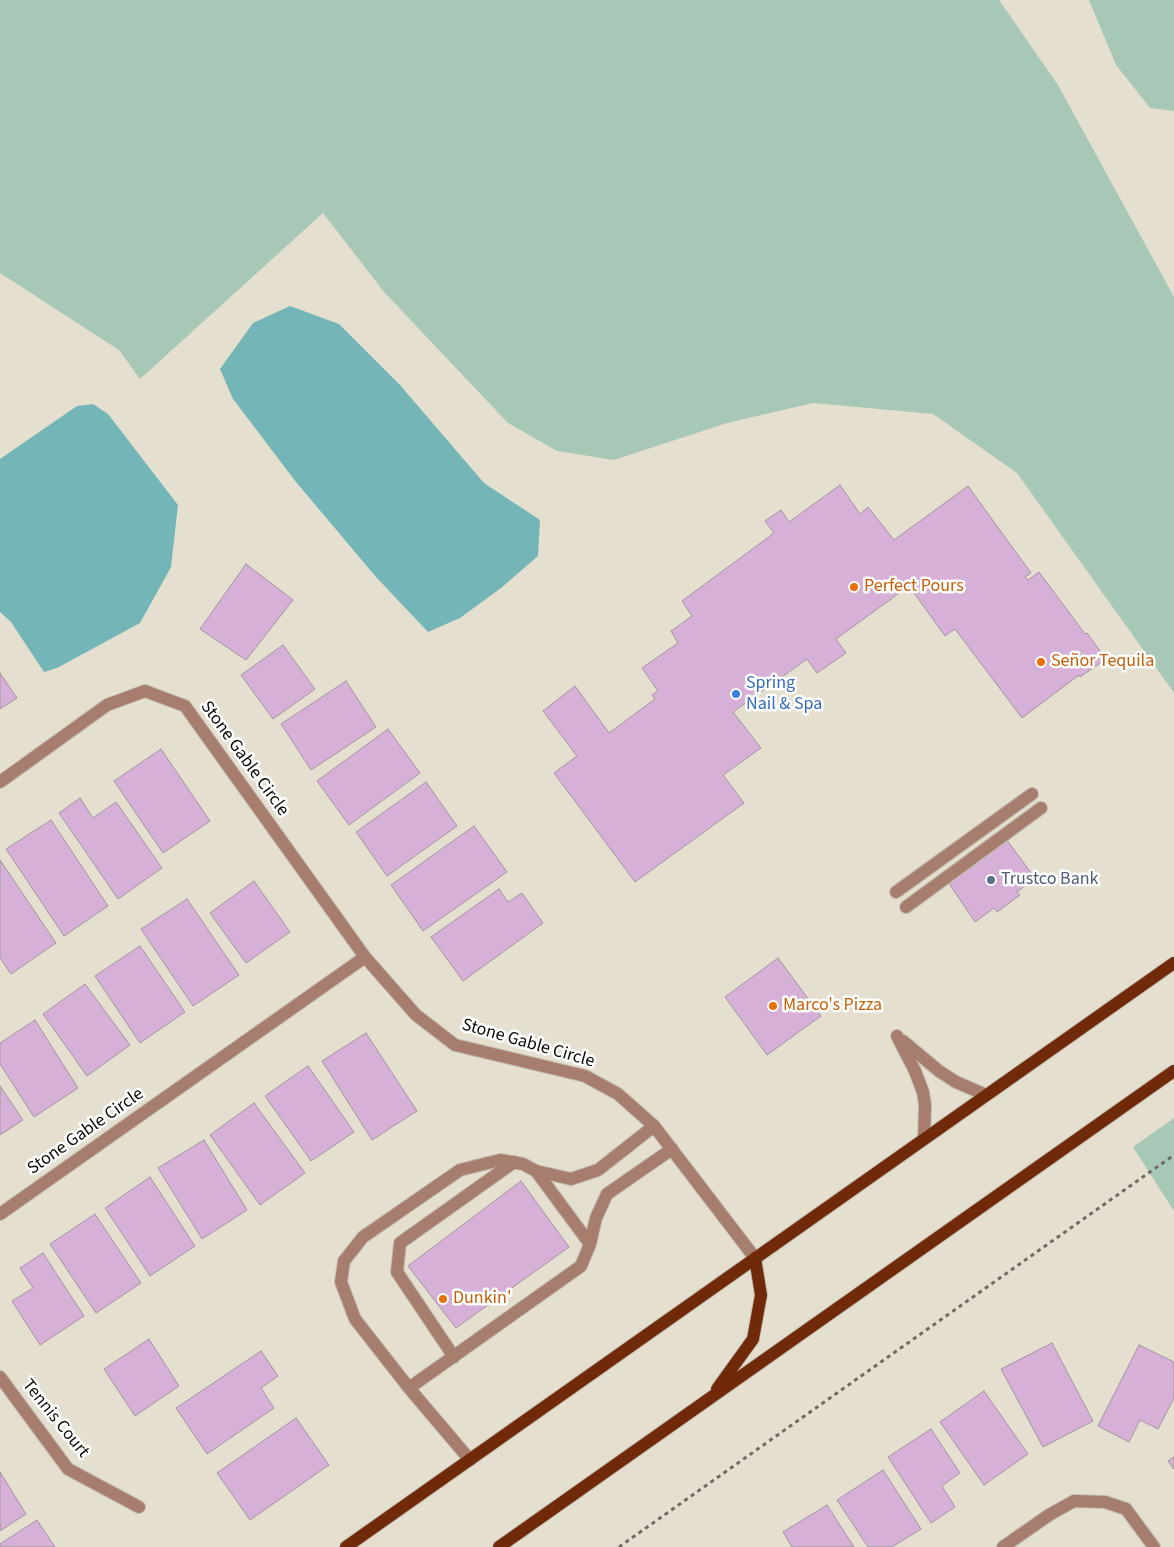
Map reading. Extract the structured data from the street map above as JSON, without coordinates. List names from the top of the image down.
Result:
{
  "streets": {
    "street": ["Stone Gable Circle", "Tennis Court"]
  },
  "places": [
    "Perfect Pours",
    "Señor Tequila",
    "Spring Nail & Spa",
    "Trustco Bank",
    "Marco's Pizza",
    "Dunkin'"
  ]
}
